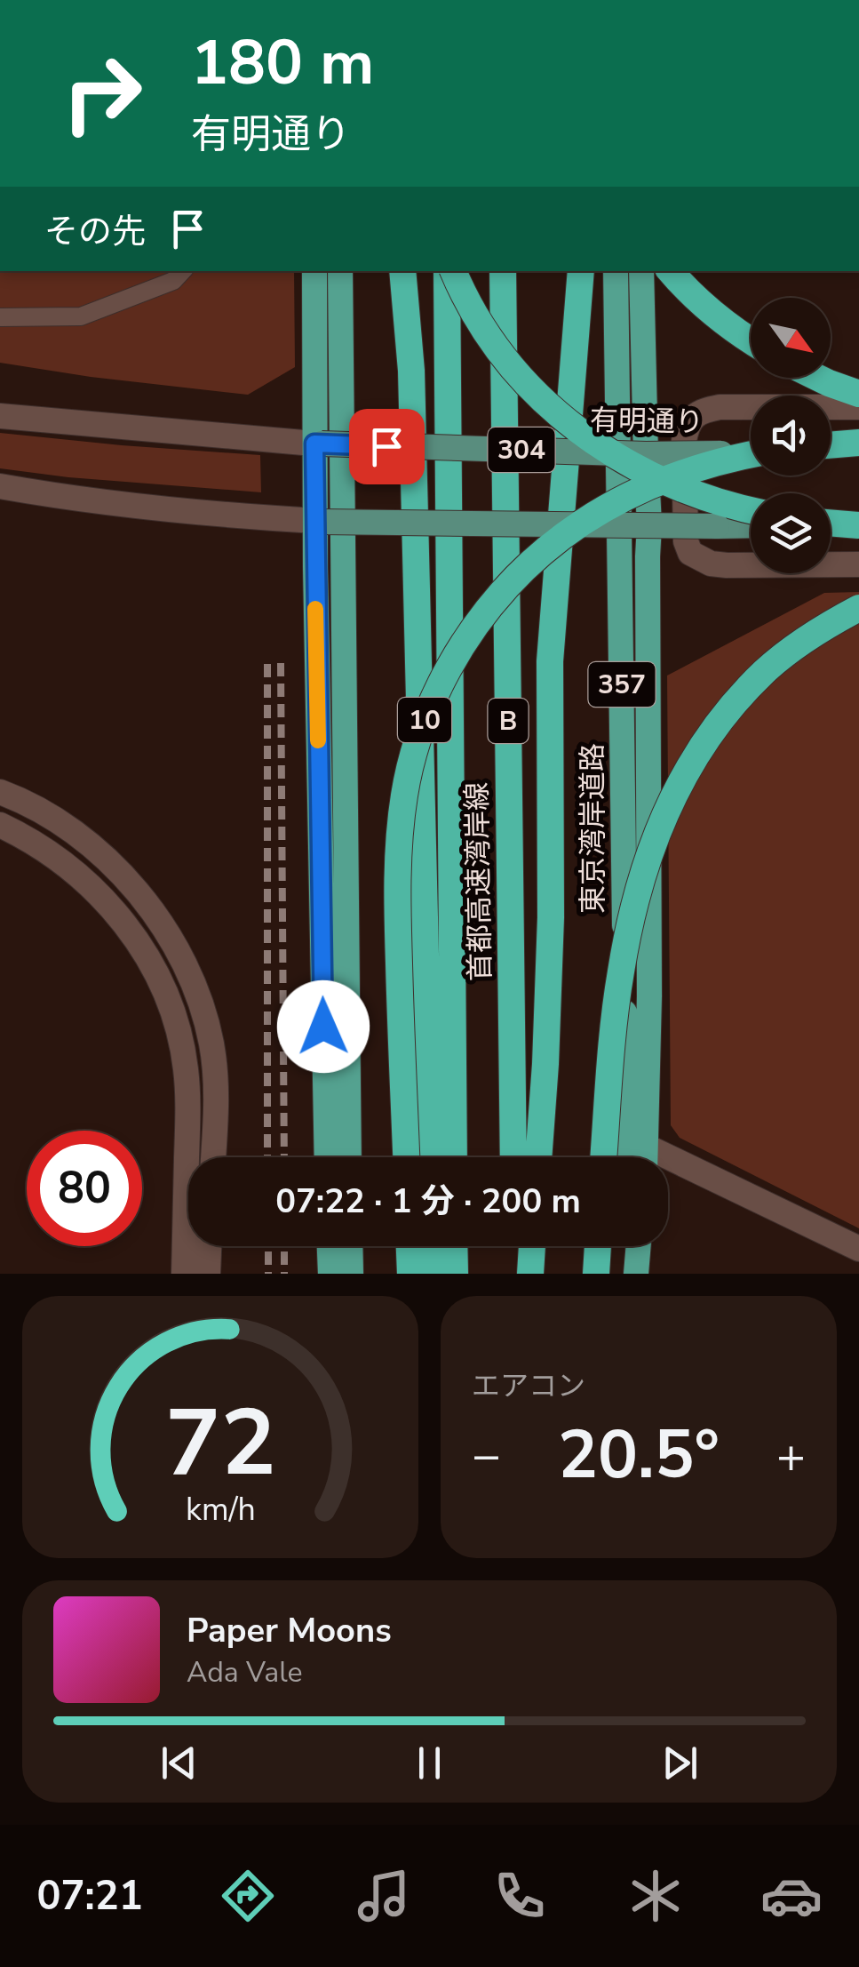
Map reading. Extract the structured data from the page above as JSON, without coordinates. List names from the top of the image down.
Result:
{
  "streets": {
    "highway": [
      "357",
      "10",
      "B",
      "東京湾岸道路",
      "首都高速湾岸線"
    ],
    "main road": ["有明通り", "304"]
  },
  "north": "bottom right",
  "page": {
    "turn": ["180 m", "有明通り"],
    "then": "その先",
    "limit": "80",
    "trip": "07:22 · 1 分 · 200 m",
    "tile": "エアコン",
    "heat": ["−", "20.5°", "+"],
    "song": ["Paper Moons", "Ada Vale"],
    "tabs": "07:21",
    "gauge": ["72", "km/h"]
  }
}
